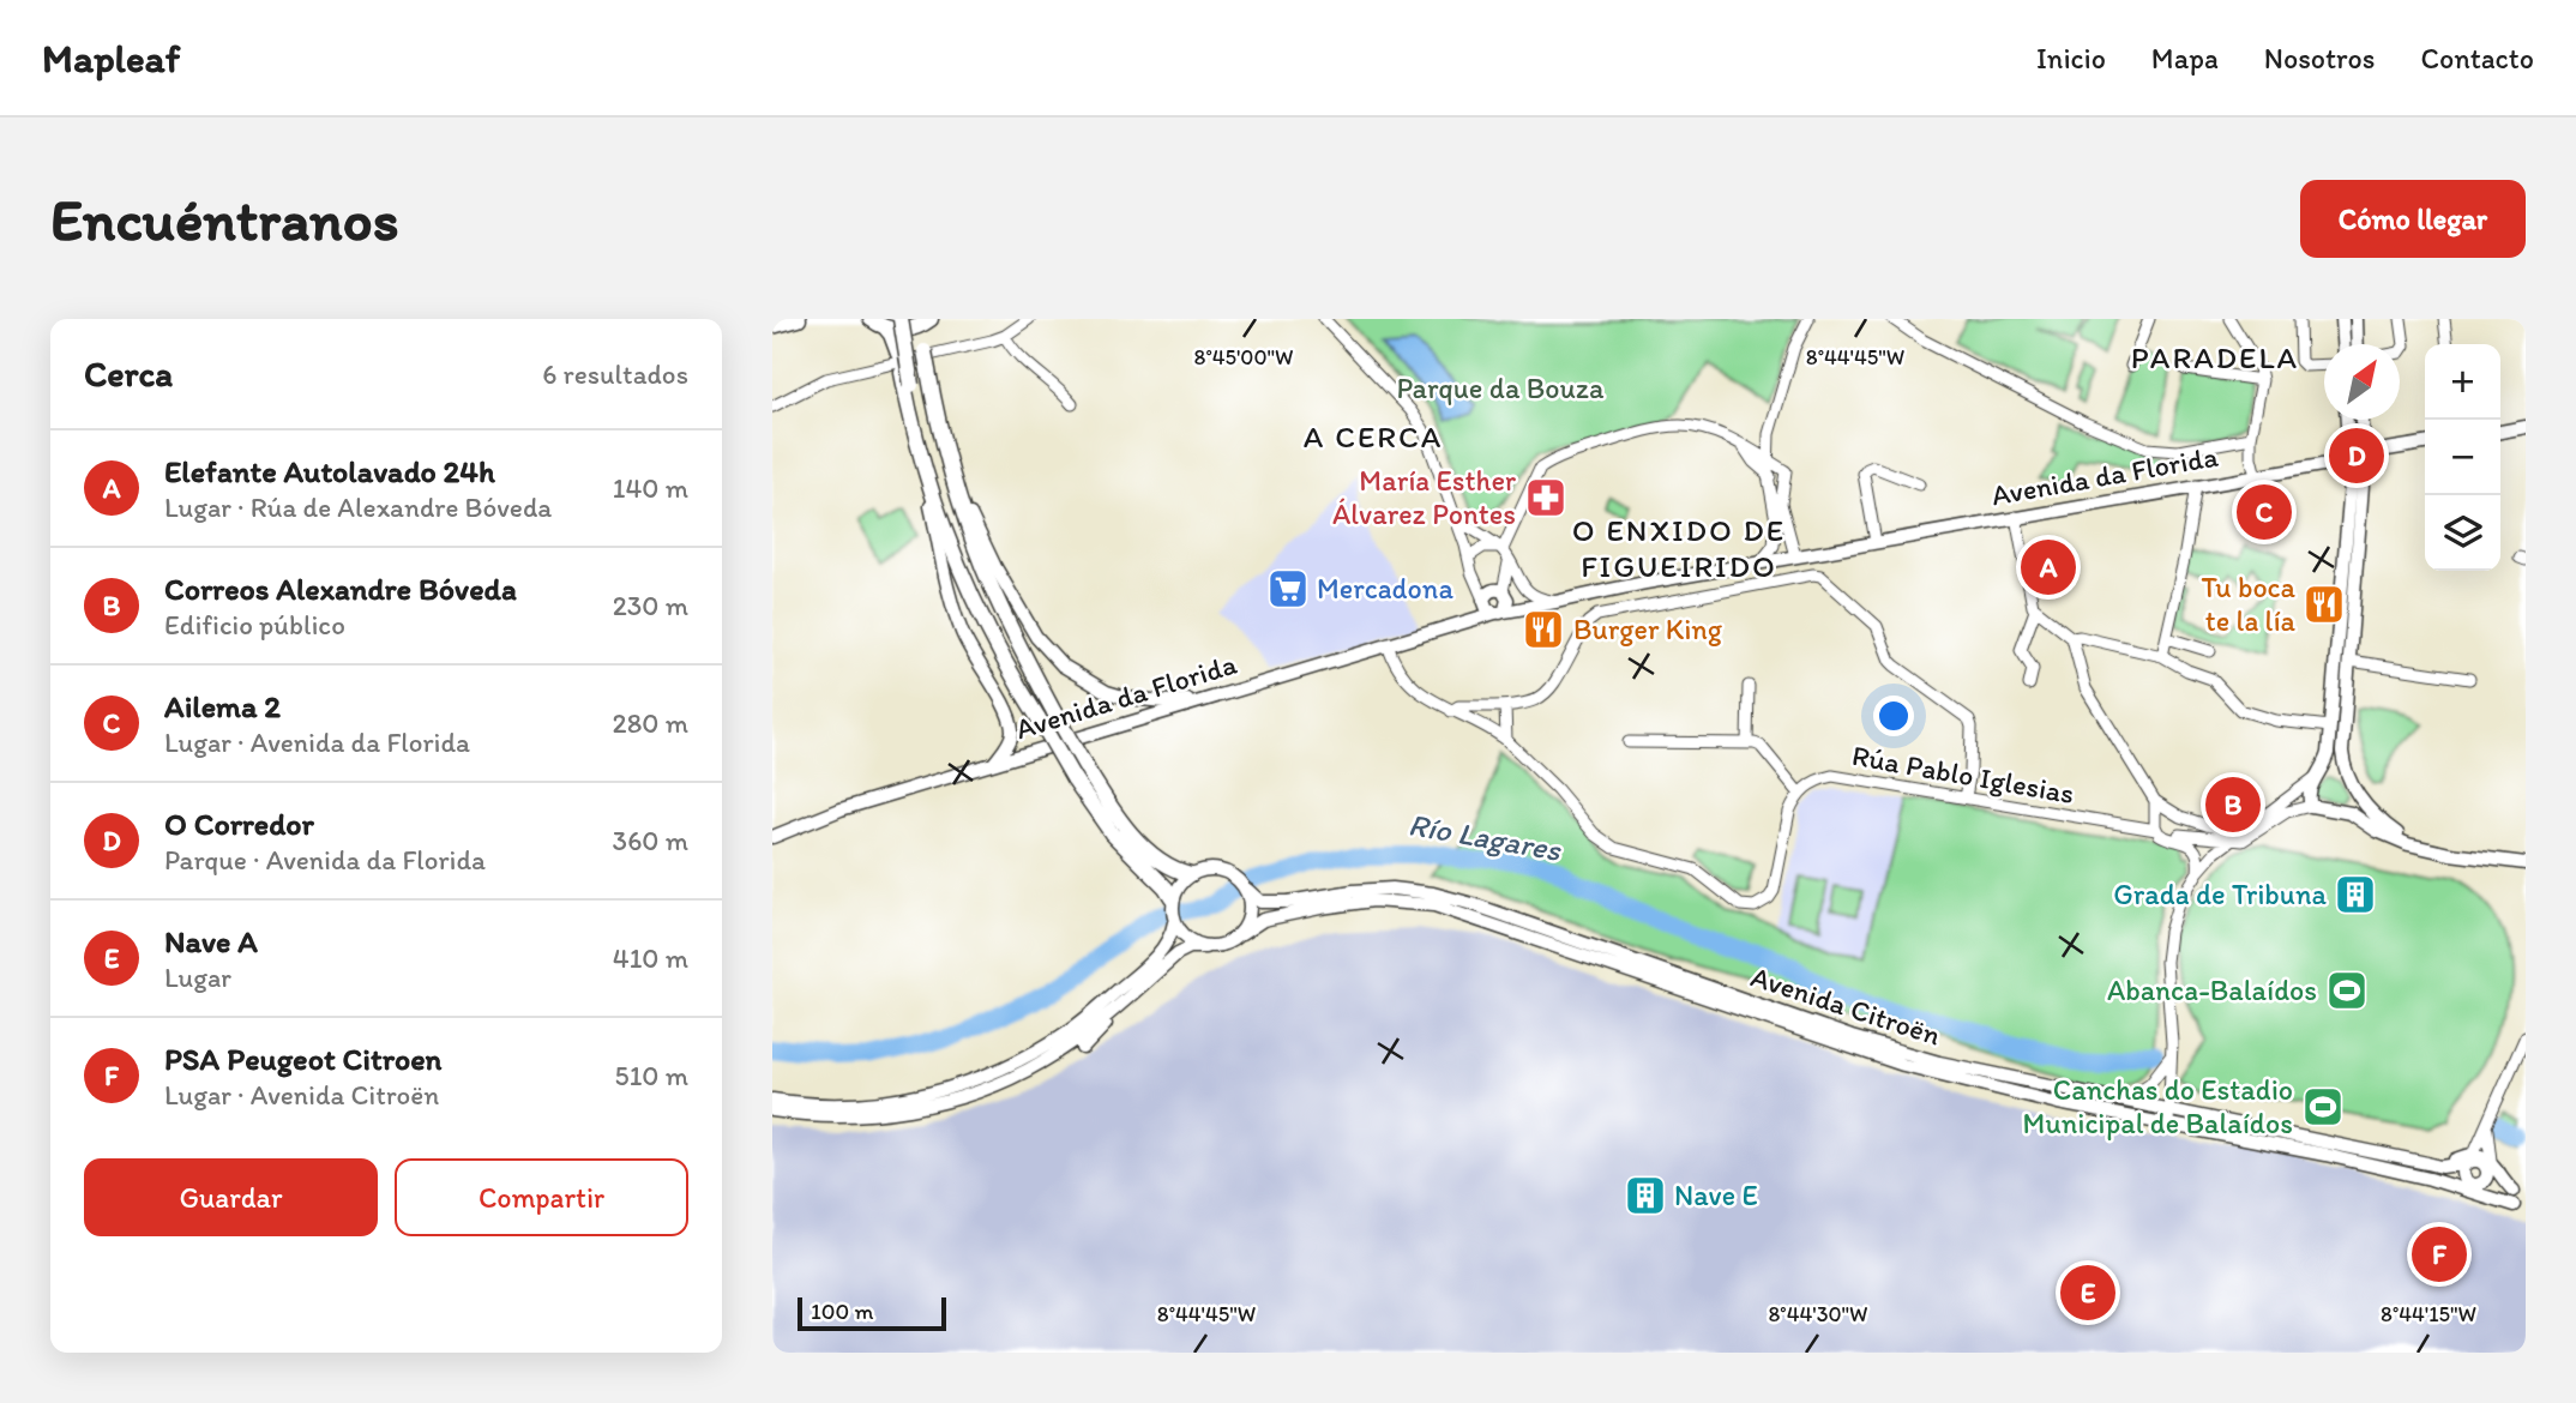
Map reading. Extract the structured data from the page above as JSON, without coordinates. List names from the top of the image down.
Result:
{
  "streets": {
    "main road": ["Avenida da Florida", "Avenida Citroën"],
    "street": ["Rúa Pablo Iglesias"]
  },
  "districts": ["PARADELA", "A CERCA", "O ENXIDO DE FIGUEIRIDO"],
  "water": ["Río Lagares"],
  "parks": ["Parque da Bouza"],
  "places": {
    "pharmacy": ["María Esther Álvarez Pontes"],
    "supermarket": ["Mercadona"],
    "restaurant": ["Tu boca te la lía", "Burger King"],
    "building": ["Grada de Tribuna", "Nave E"],
    "sports": ["Abanca-Balaídos", "Canchas do Estadio Municipal de Balaídos"]
  },
  "scale_bar": "100 m",
  "north": "top right",
  "page": {
    "header": "Mapleaf",
    "nav": [
      "Inicio",
      "Mapa",
      "Nosotros",
      "Contacto"
    ],
    "buttons": [
      "Cómo llegar",
      ["Guardar", "Compartir"]
    ],
    "title": "Encuéntranos",
    "heading": ["Cerca", "6 resultados"],
    "map_buttons": ["+", "−"],
    "pins": [
      "D",
      "C",
      "A",
      "B",
      "F",
      "E"
    ],
    "list": [
      {
        "mark": "A",
        "name": "Elefante Autolavado 24h",
        "note": "Lugar · Rúa de Alexandre Bóveda",
        "value": "140 m"
      },
      {
        "mark": "B",
        "name": "Correos Alexandre Bóveda",
        "note": "Edificio público",
        "value": "230 m"
      },
      {
        "mark": "C",
        "name": "Ailema 2",
        "note": "Lugar · Avenida da Florida",
        "value": "280 m"
      },
      {
        "mark": "D",
        "name": "O Corredor",
        "note": "Parque · Avenida da Florida",
        "value": "360 m"
      },
      {
        "mark": "E",
        "name": "Nave A",
        "note": "Lugar",
        "value": "410 m"
      },
      {
        "mark": "F",
        "name": "PSA Peugeot Citroen",
        "note": "Lugar · Avenida Citroën",
        "value": "510 m"
      }
    ],
    "scale": "100 m"
  },
  "coordinates": [
    "8°45'00\"W",
    "8°44'45\"W",
    "8°44'30\"W",
    "8°44'15\"W"
  ]
}
